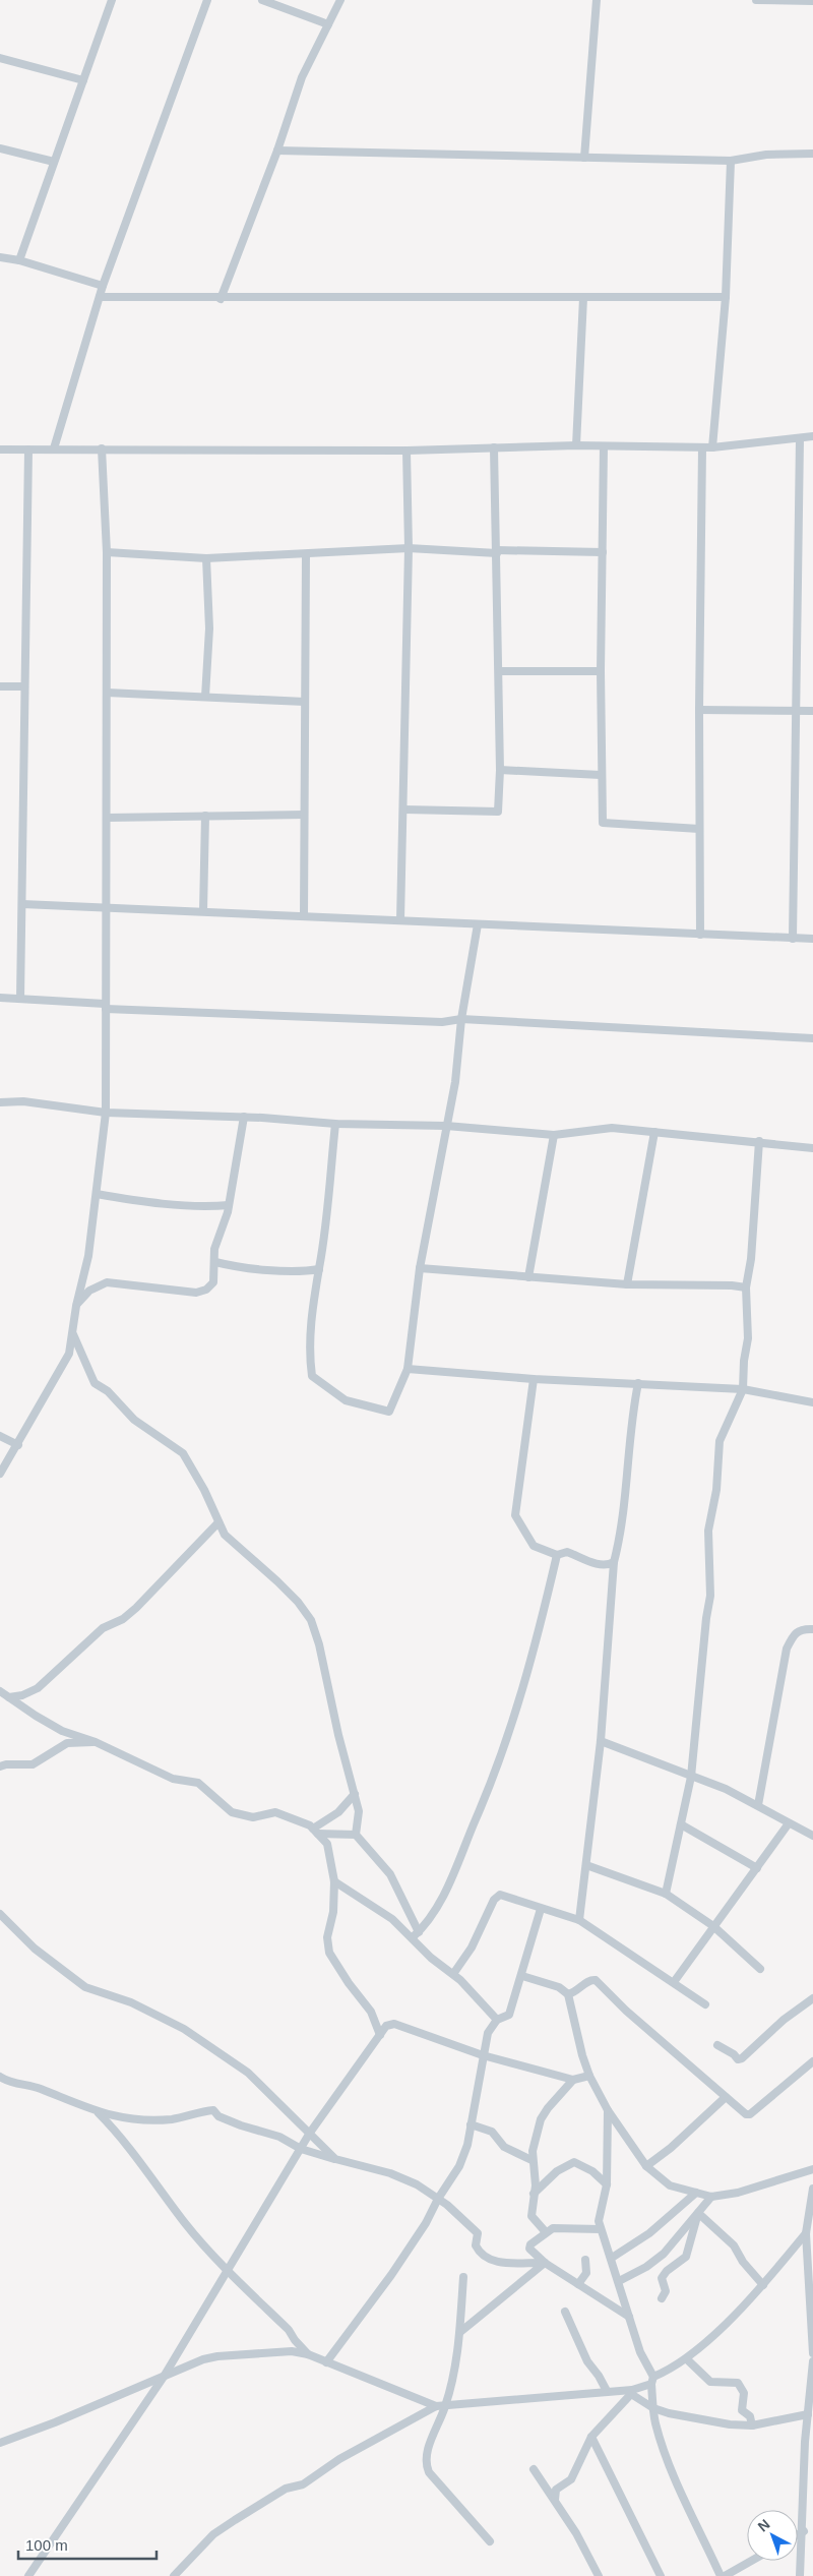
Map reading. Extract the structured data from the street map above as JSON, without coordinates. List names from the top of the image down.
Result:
{
  "scale_bar": "100 m",
  "north": "top left"
}
